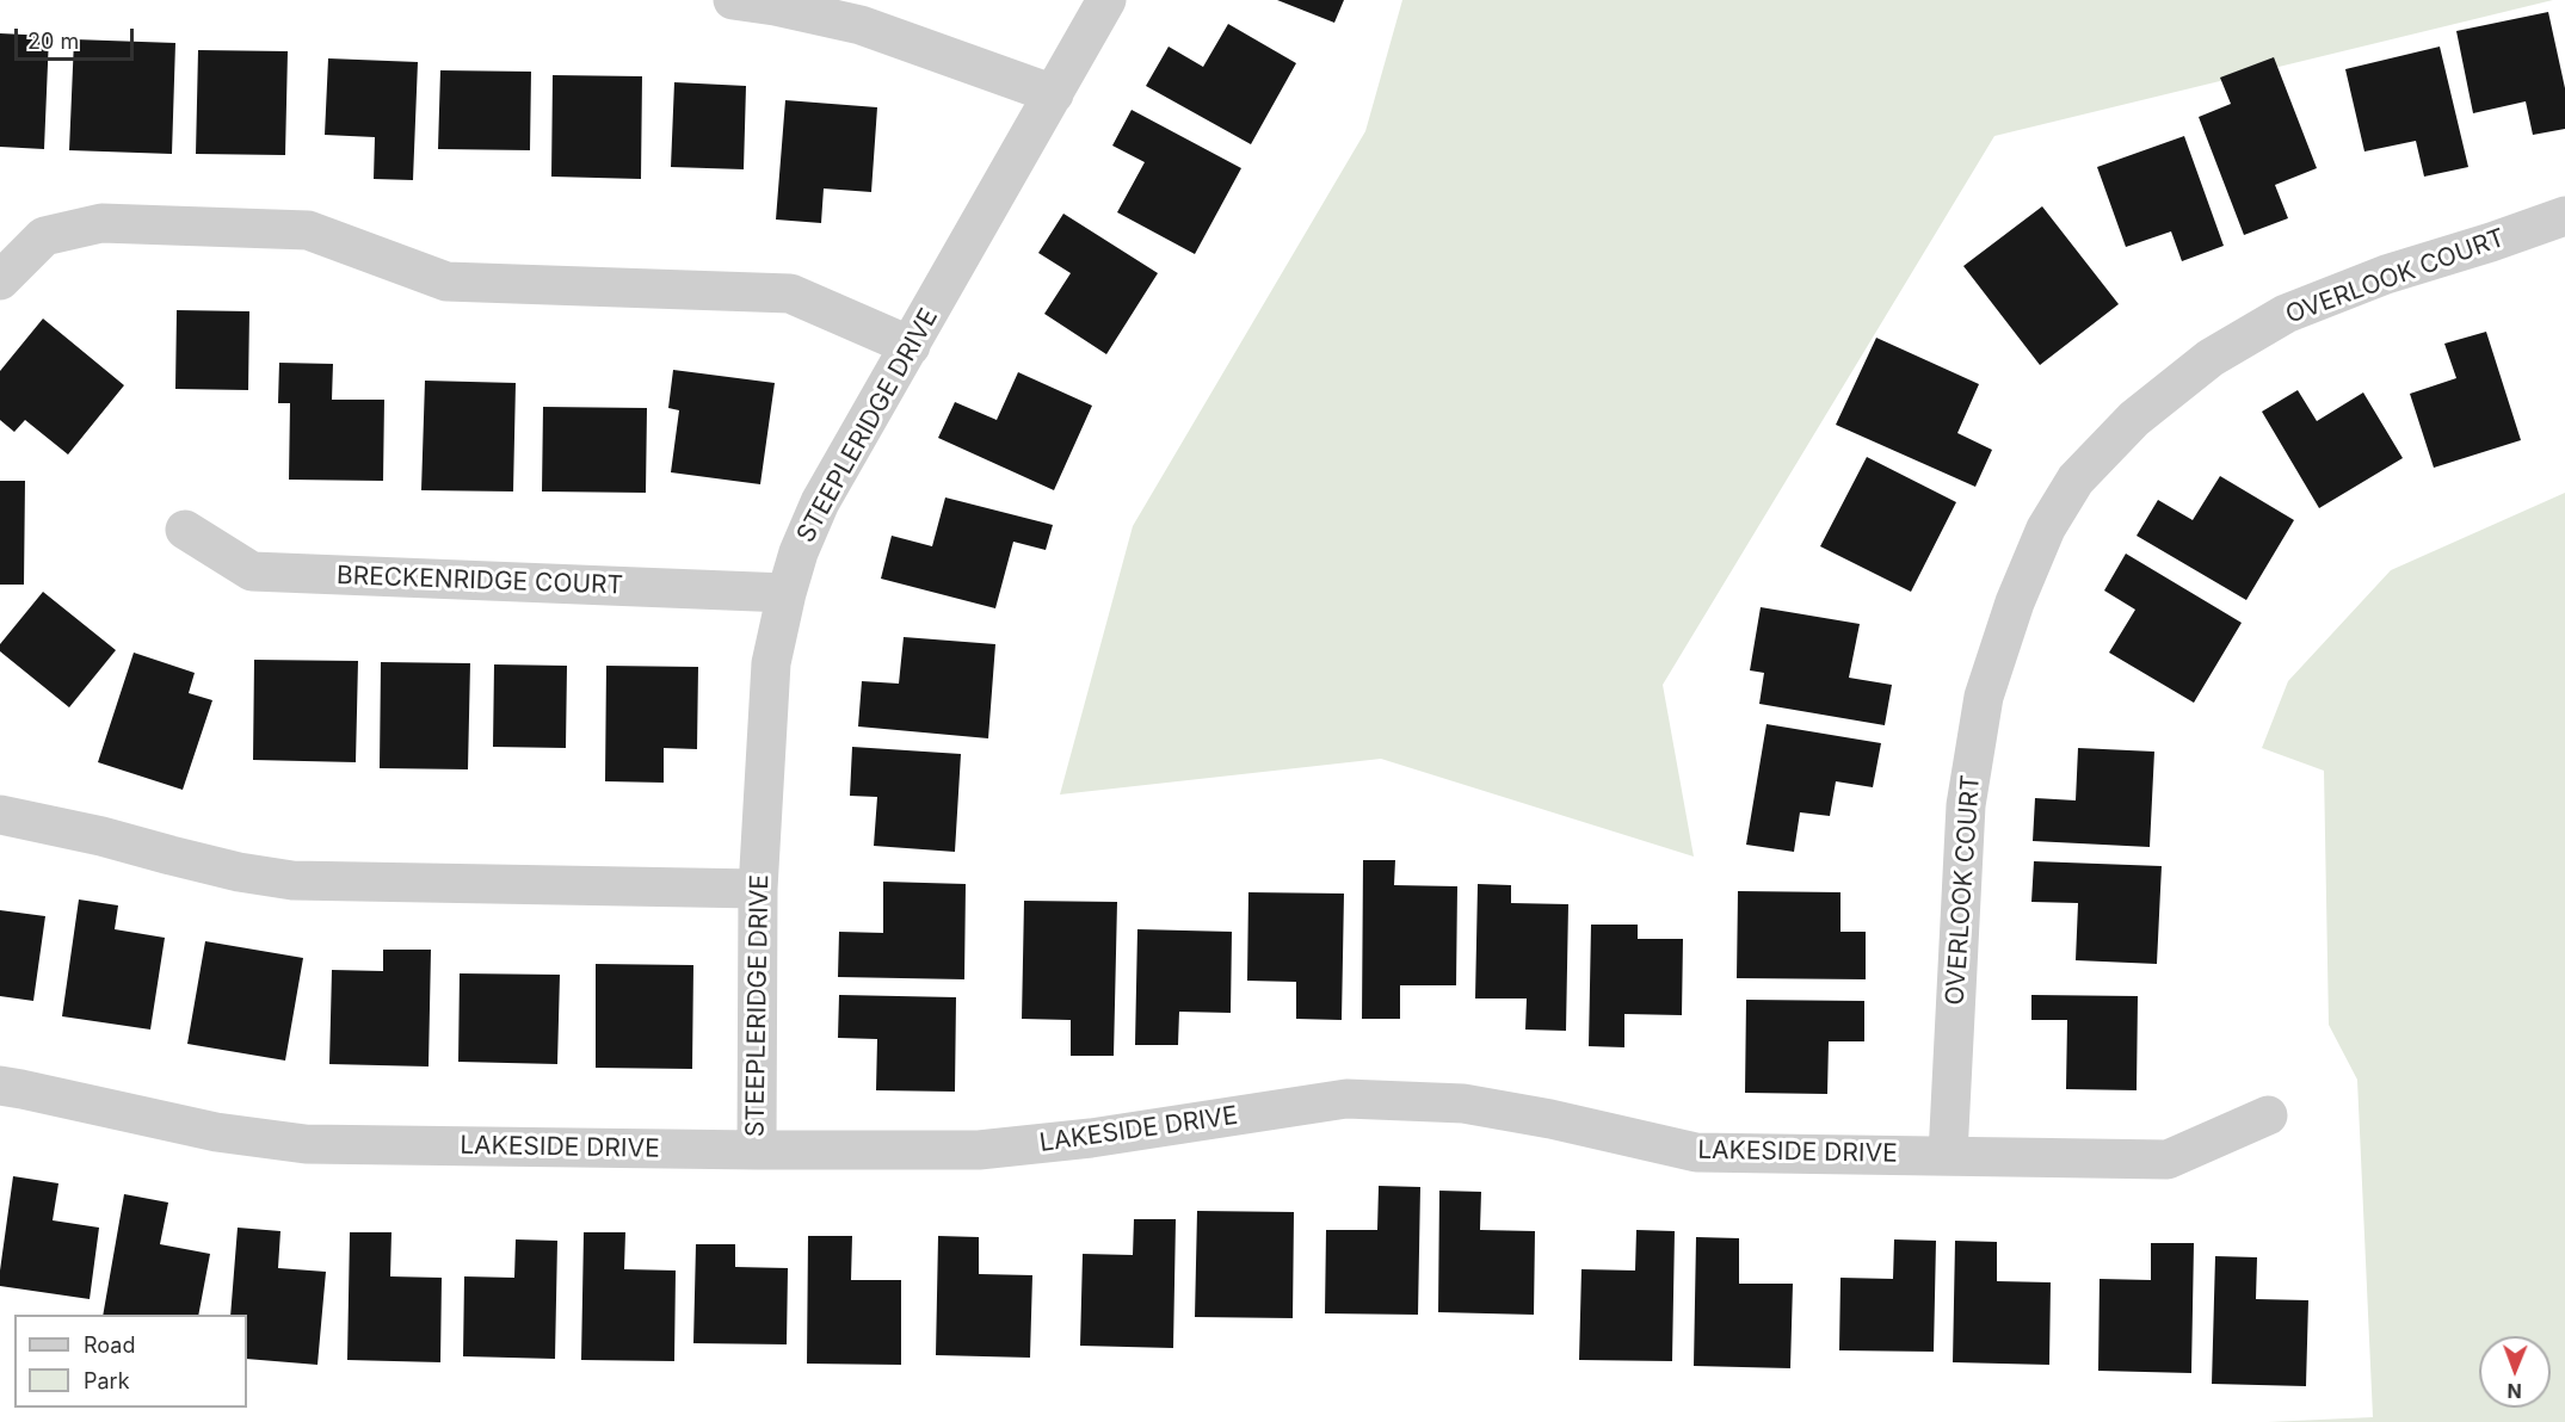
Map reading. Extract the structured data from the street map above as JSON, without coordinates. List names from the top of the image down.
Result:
{
  "streets": {
    "street": [
      "OVERLOOK COURT",
      "STEEPLERIDGE DRIVE",
      "BRECKENRIDGE COURT",
      "LAKESIDE DRIVE"
    ]
  },
  "crossings": [
    ["OVERLOOK COURT", "LAKESIDE DRIVE"],
    ["STEEPLERIDGE DRIVE", "BRECKENRIDGE COURT"],
    ["STEEPLERIDGE DRIVE", "LAKESIDE DRIVE"]
  ],
  "legend": ["Road", "Park"],
  "scale_bar": "20 m",
  "north": "bottom"
}
